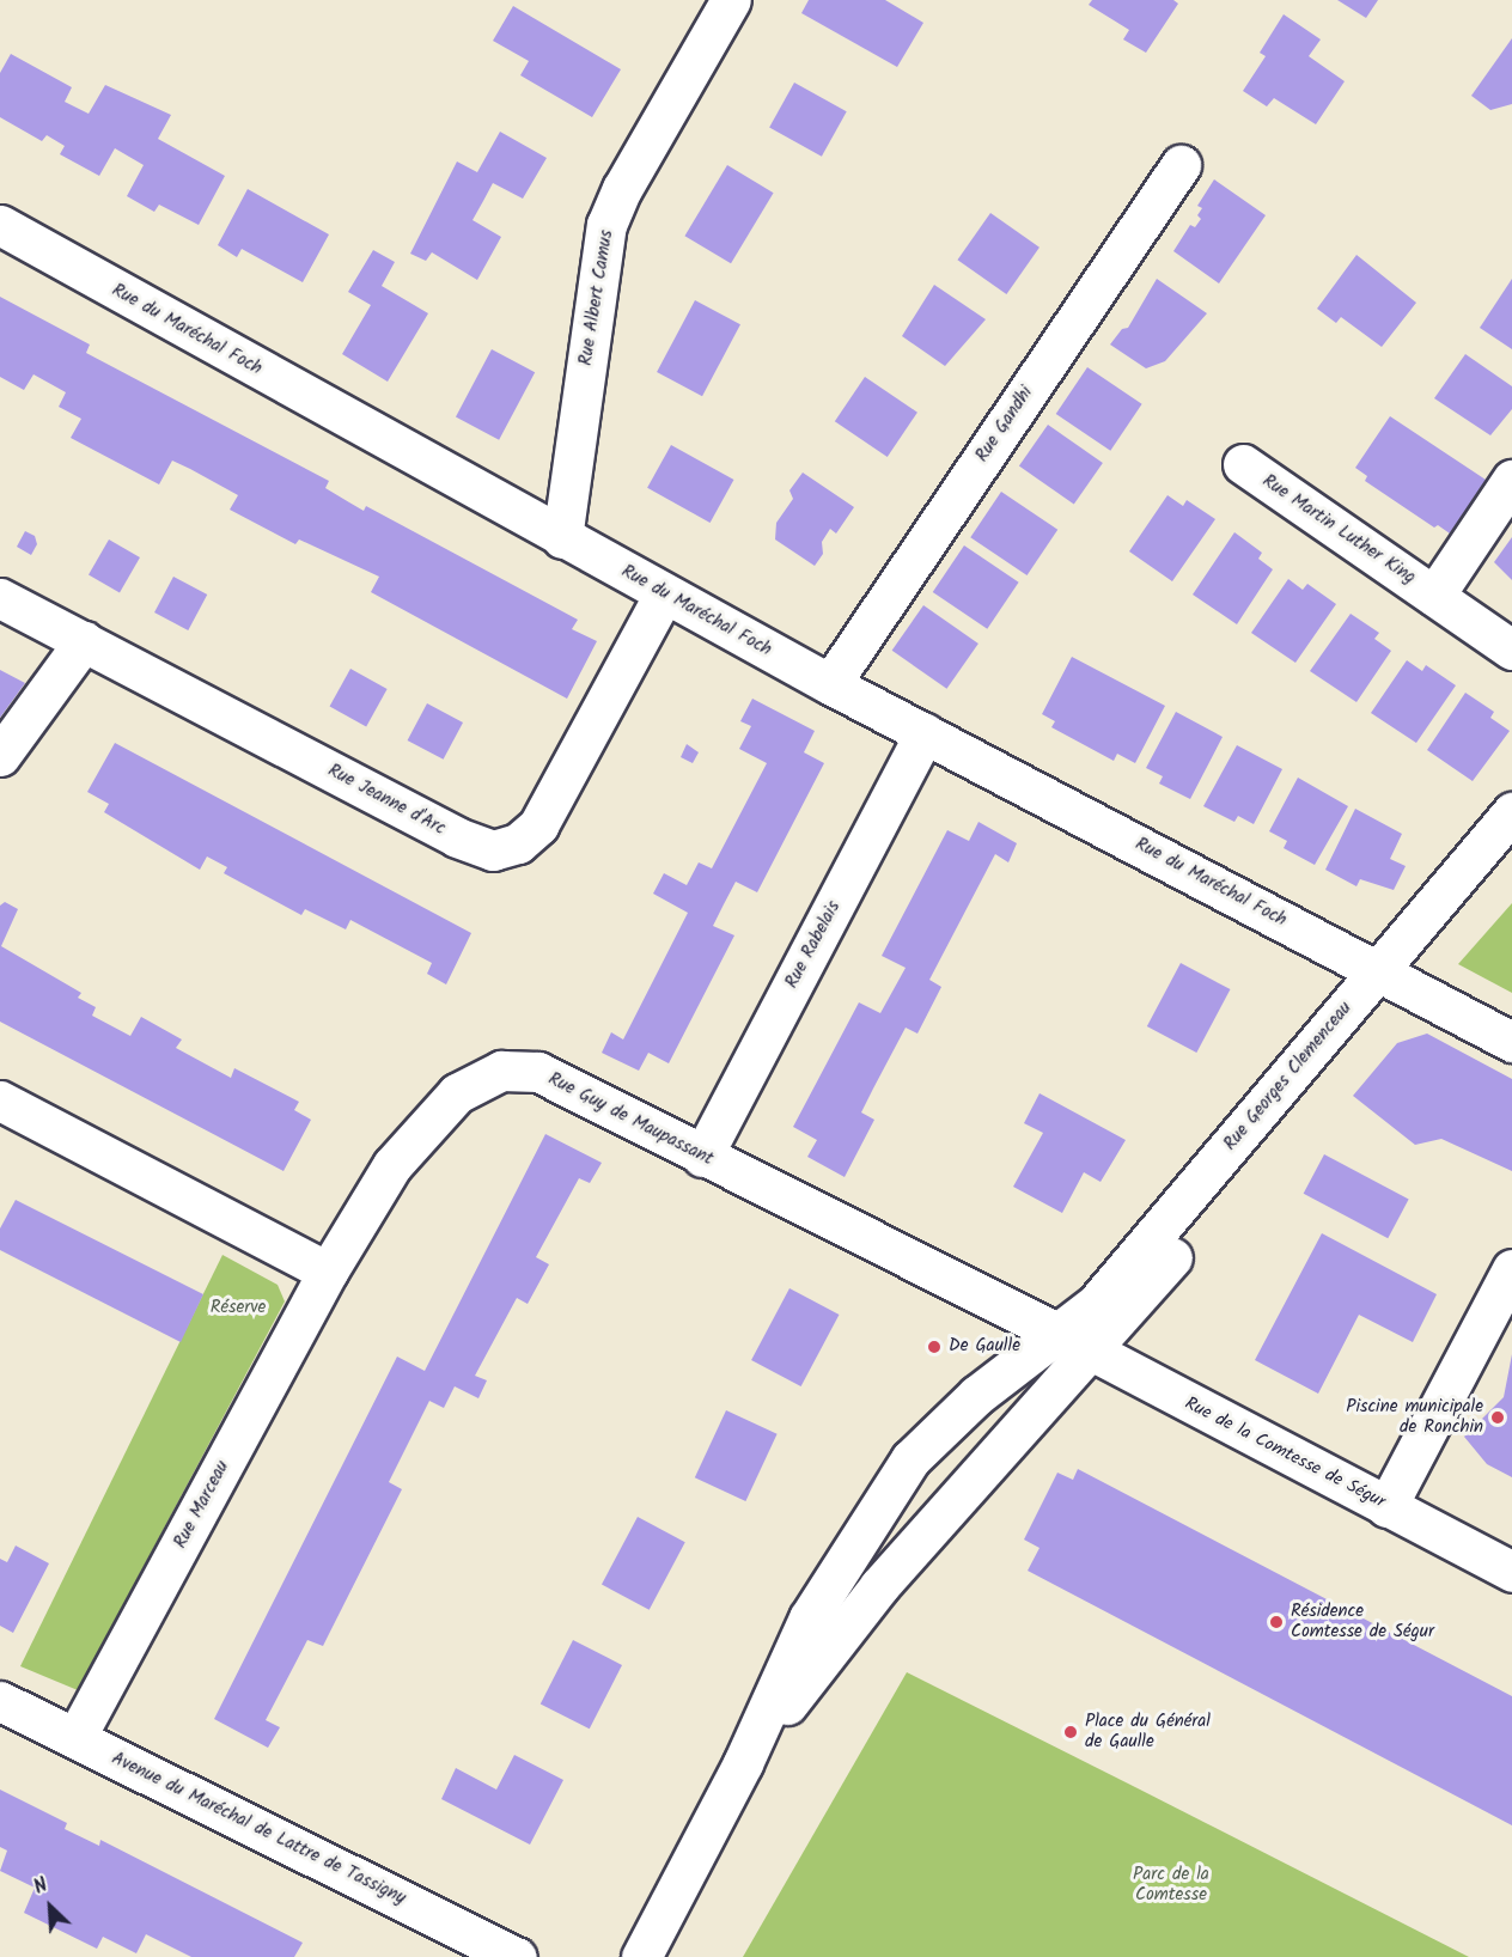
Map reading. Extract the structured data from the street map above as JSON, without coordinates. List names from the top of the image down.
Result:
{
  "streets": {
    "street": [
      "Rue Albert Camus",
      "Rue du Maréchal Foch",
      "Rue Gandhi",
      "Rue Martin Luther King",
      "Rue Jeanne d'Arc",
      "Rue Rabelais",
      "Rue Georges Clemenceau",
      "Rue Guy de Maupassant",
      "Rue de la Comtesse de Ségur",
      "Rue Marceau",
      "Avenue du Maréchal de Lattre de Tassigny"
    ]
  },
  "crossings": [
    ["Rue Albert Camus", "Rue du Maréchal Foch"],
    ["Rue du Maréchal Foch", "Rue Gandhi"],
    ["Rue du Maréchal Foch", "Rue Jeanne d'Arc"],
    ["Rue du Maréchal Foch", "Rue Rabelais"],
    ["Rue du Maréchal Foch", "Rue Georges Clemenceau"],
    ["Rue Rabelais", "Rue Guy de Maupassant"],
    ["Rue Georges Clemenceau", "Rue Guy de Maupassant"],
    ["Rue Georges Clemenceau", "Rue de la Comtesse de Ségur"],
    ["Rue Guy de Maupassant", "Rue de la Comtesse de Ségur"],
    ["Rue Guy de Maupassant", "Rue Marceau"],
    ["Rue Marceau", "Avenue du Maréchal de Lattre de Tassigny"]
  ],
  "parks": ["Réserve", "Parc de la Comtesse"],
  "places": [
    "De Gaulle",
    "Piscine municipale de Ronchin",
    "Résidence Comtesse de Ségur",
    "Place du Général de Gaulle"
  ],
  "north": "top left"
}
